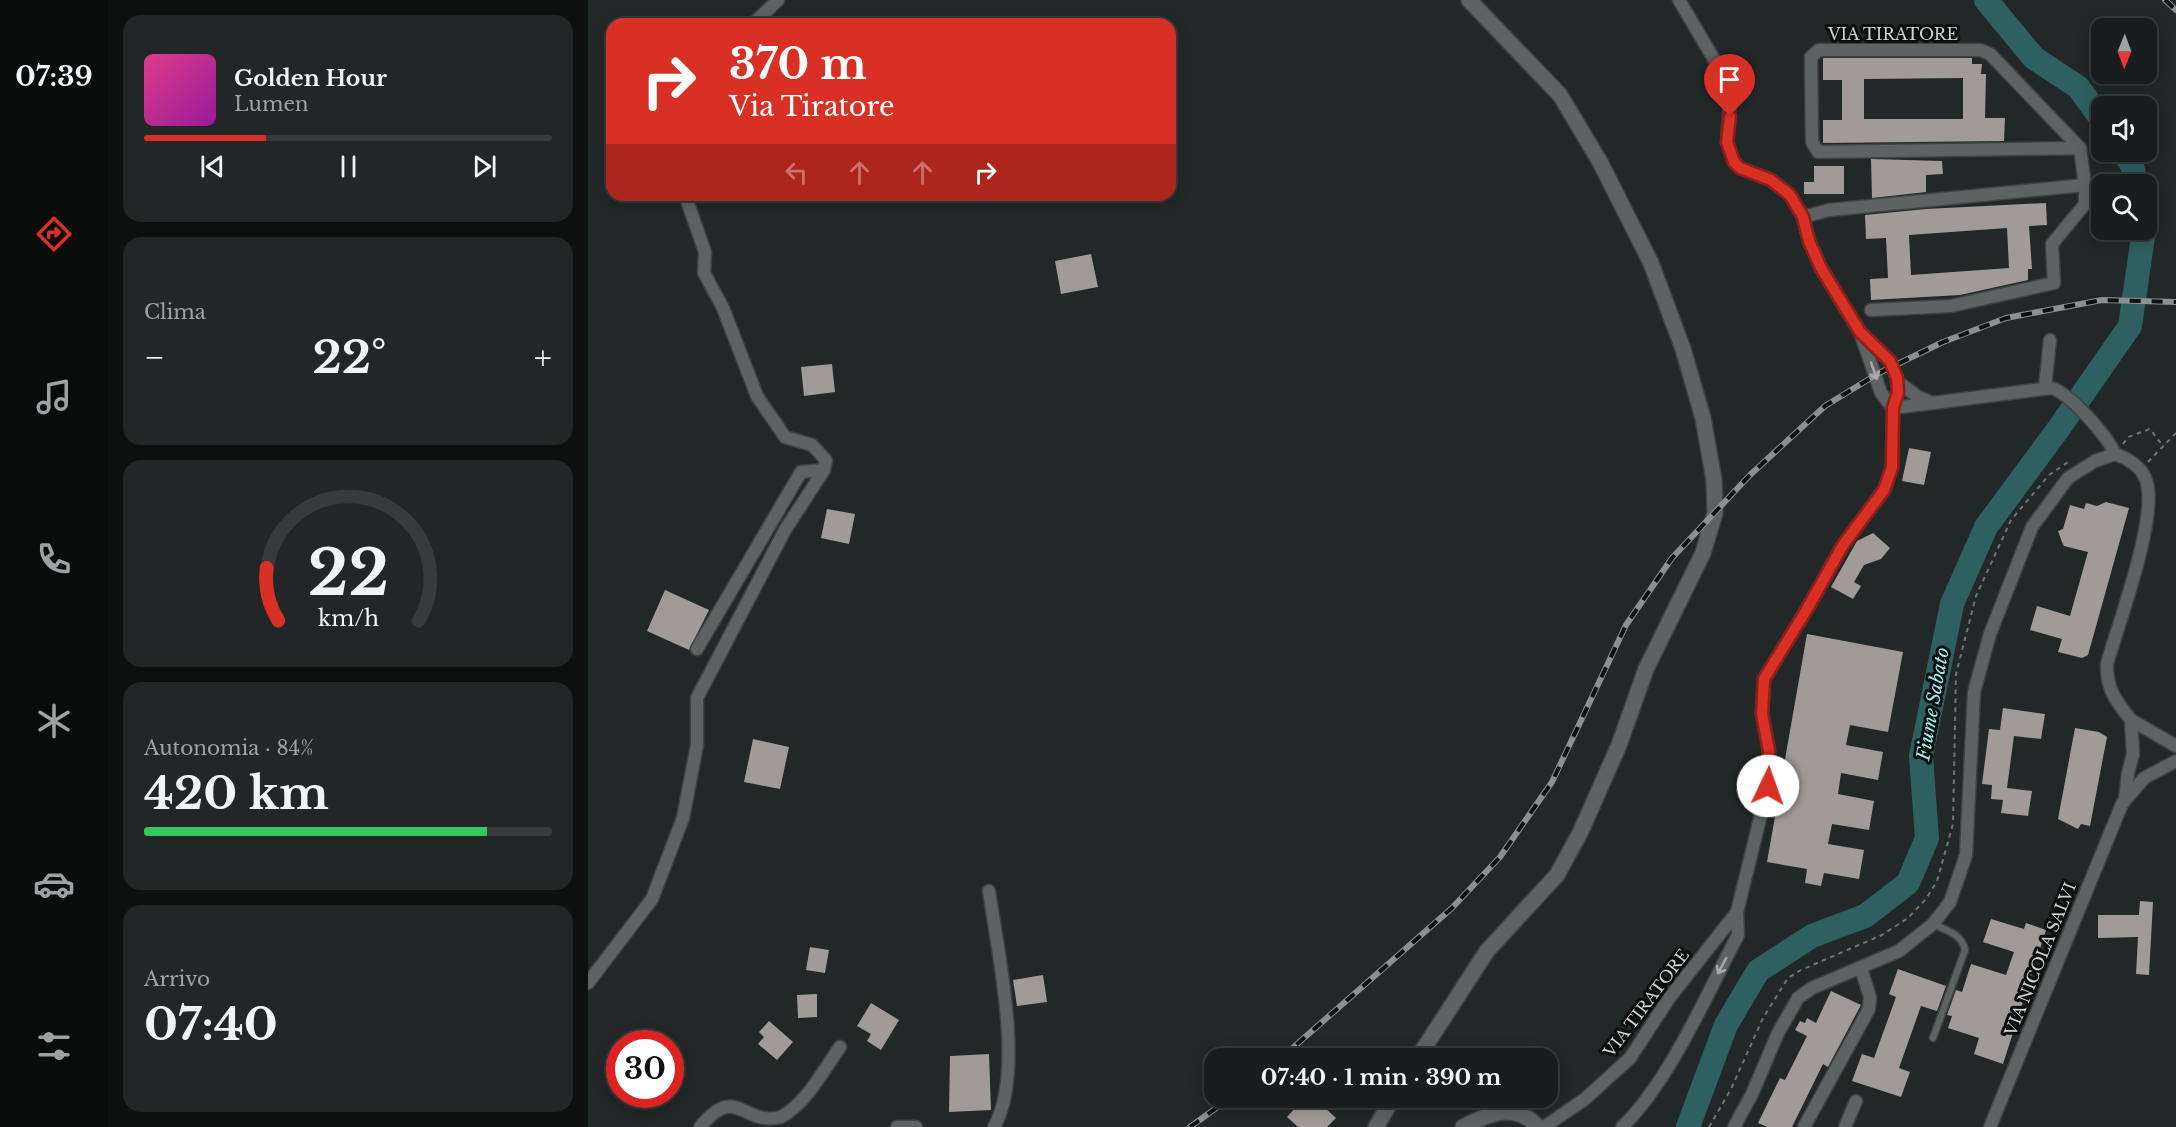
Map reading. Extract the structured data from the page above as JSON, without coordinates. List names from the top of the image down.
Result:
{
  "streets": {
    "street": ["VIA TIRATORE", "VIA NICOLA SALVI"]
  },
  "water": ["Fiume Sabato"],
  "north": "bottom",
  "page": {
    "tabs": "07:39",
    "turn": ["370 m", "Via Tiratore"],
    "song": ["Golden Hour", "Lumen"],
    "tile": [
      "Clima",
      ["Autonomia · 84%", "420 km"],
      ["Arrivo", "07:40"]
    ],
    "heat": ["−", "22°", "+"],
    "limit": "30",
    "trip": "07:40 · 1 min · 390 m",
    "gauge": ["22", "km/h"]
  }
}
